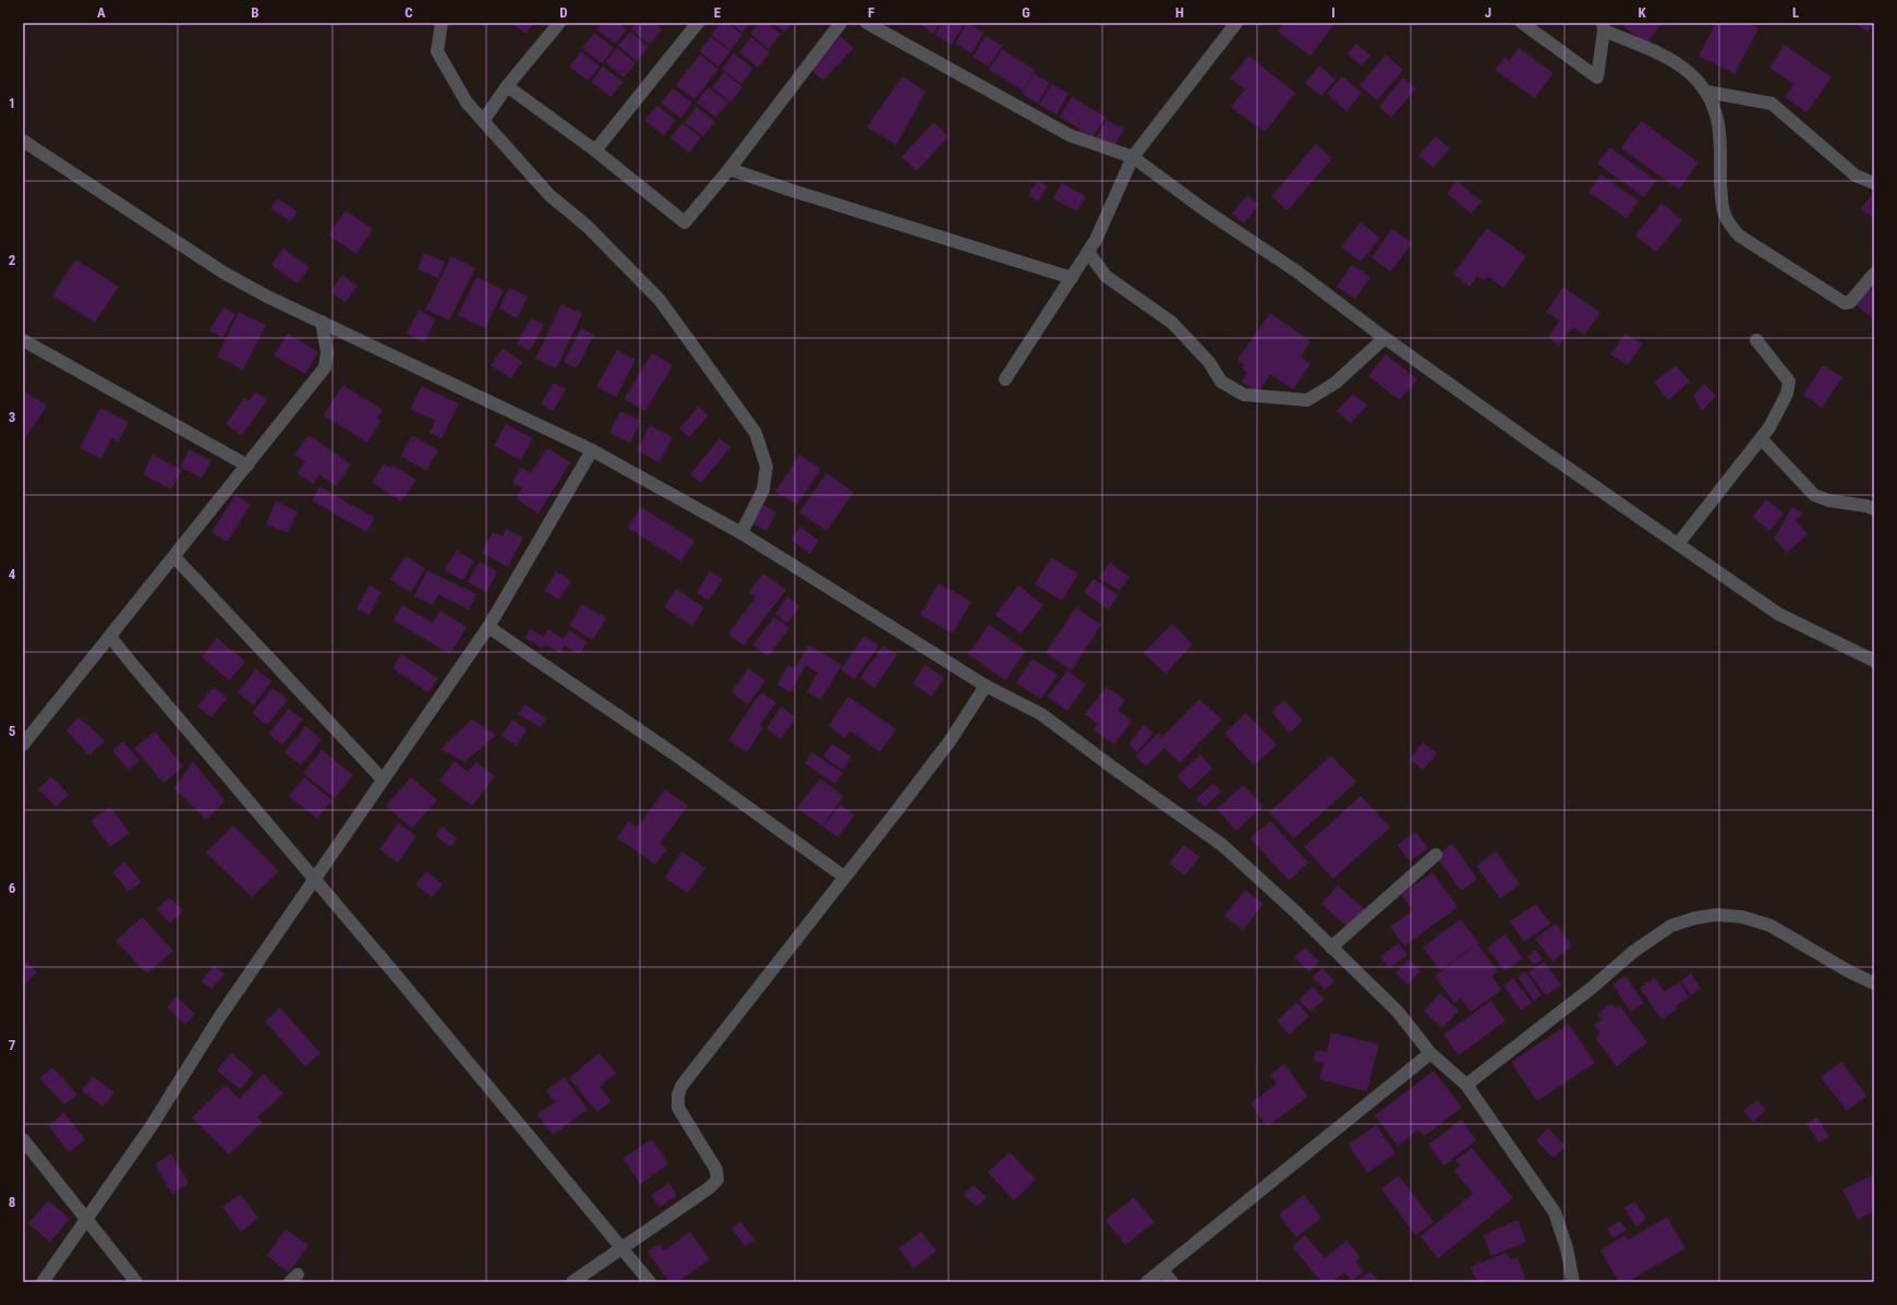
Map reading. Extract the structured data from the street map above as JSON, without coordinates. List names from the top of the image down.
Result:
{
  "grid": {
    "columns": [
      "A",
      "B",
      "C",
      "D",
      "E",
      "F",
      "G",
      "H",
      "I",
      "J",
      "K",
      "L"
    ],
    "rows": [
      "1",
      "2",
      "3",
      "4",
      "5",
      "6",
      "7",
      "8"
    ]
  }
}
